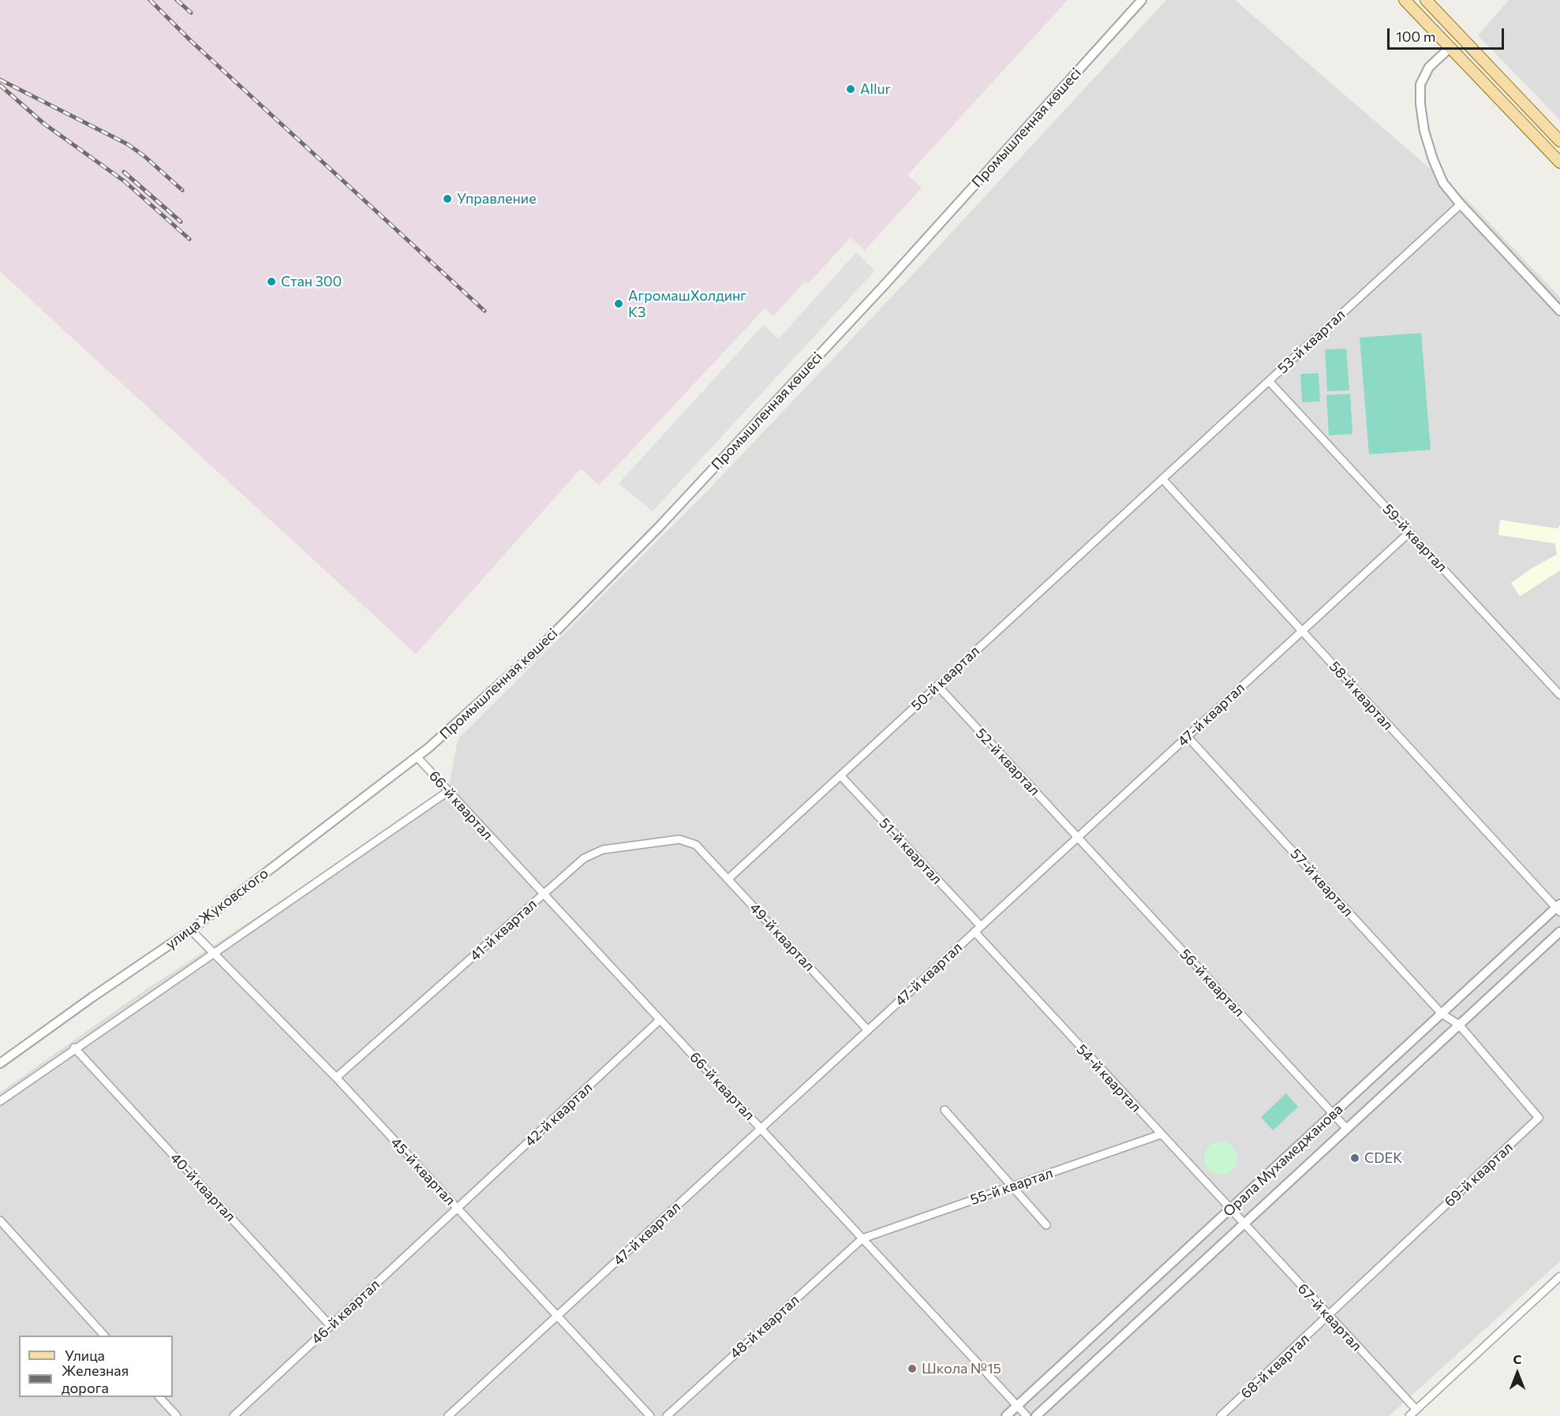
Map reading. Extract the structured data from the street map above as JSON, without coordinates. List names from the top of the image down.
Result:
{
  "streets": {
    "street": [
      "Промышленная көшесі",
      "53-й квартал",
      "59-й квартал",
      "50-й квартал",
      "58-й квартал",
      "47-й квартал",
      "52-й квартал",
      "66-й квартал",
      "51-й квартал",
      "57-й квартал",
      "улица Жуковского",
      "41-й квартал",
      "49-й квартал",
      "56-й квартал",
      "54-й квартал",
      "42-й квартал",
      "Орала Мухамеджанова",
      "45-й квартал",
      "69-й квартал",
      "55-й квартал",
      "40-й квартал",
      "46-й квартал",
      "67-й квартал",
      "48-й квартал",
      "68-й квартал"
    ]
  },
  "crossings": [
    ["Промышленная көшесі", "улица Жуковского"],
    ["53-й квартал", "59-й квартал"],
    ["53-й квартал", "50-й квартал"],
    ["53-й квартал", "58-й квартал"],
    ["59-й квартал", "47-й квартал"],
    ["50-й квартал", "58-й квартал"],
    ["50-й квартал", "52-й квартал"],
    ["50-й квартал", "51-й квартал"],
    ["50-й квартал", "49-й квартал"],
    ["58-й квартал", "47-й квартал"],
    ["58-й квартал", "Орала Мухамеджанова"],
    ["47-й квартал", "52-й квартал"],
    ["47-й квартал", "66-й квартал"],
    ["47-й квартал", "51-й квартал"],
    ["47-й квартал", "57-й квартал"],
    ["47-й квартал", "49-й квартал"],
    ["47-й квартал", "56-й квартал"],
    ["47-й квартал", "54-й квартал"],
    ["47-й квартал", "45-й квартал"],
    ["52-й квартал", "56-й квартал"],
    ["66-й квартал", "улица Жуковского"],
    ["66-й квартал", "41-й квартал"],
    ["66-й квартал", "42-й квартал"],
    ["66-й квартал", "Орала Мухамеджанова"],
    ["66-й квартал", "55-й квартал"],
    ["66-й квартал", "48-й квартал"],
    ["57-й квартал", "Орала Мухамеджанова"],
    ["57-й квартал", "69-й квартал"],
    ["улица Жуковского", "45-й квартал"],
    ["41-й квартал", "49-й квартал"],
    ["41-й квартал", "45-й квартал"],
    ["56-й квартал", "Орала Мухамеджанова"],
    ["54-й квартал", "Орала Мухамеджанова"],
    ["54-й квартал", "55-й квартал"],
    ["54-й квартал", "67-й квартал"],
    ["42-й квартал", "45-й квартал"],
    ["42-й квартал", "46-й квартал"],
    ["Орала Мухамеджанова", "69-й квартал"],
    ["Орала Мухамеджанова", "67-й квартал"],
    ["45-й квартал", "46-й квартал"],
    ["69-й квартал", "67-й квартал"],
    ["69-й квартал", "68-й квартал"],
    ["55-й квартал", "48-й квартал"],
    ["40-й квартал", "46-й квартал"],
    ["67-й квартал", "68-й квартал"]
  ],
  "places": [
    "Allur",
    "Управление",
    "Стан 300",
    "АгромашХолдинг КЗ",
    "CDEK",
    "Школа №15"
  ],
  "legend": ["Улица", "Железная дорога"],
  "scale_bar": "100 m",
  "north": "top"
}
